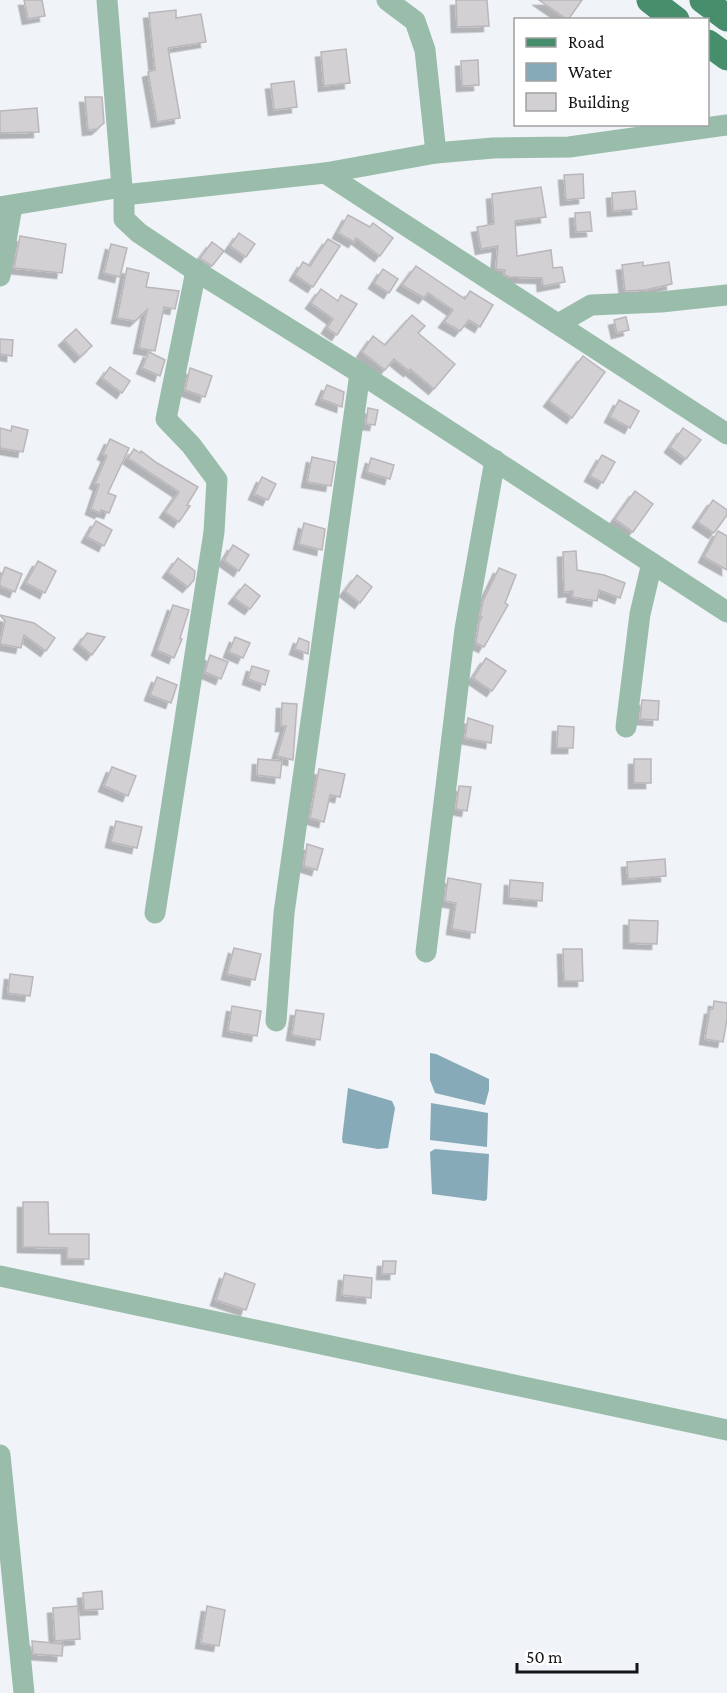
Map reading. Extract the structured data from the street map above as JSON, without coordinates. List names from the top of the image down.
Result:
{
  "legend": ["Road", "Water", "Building"],
  "scale_bar": "50 m"
}
